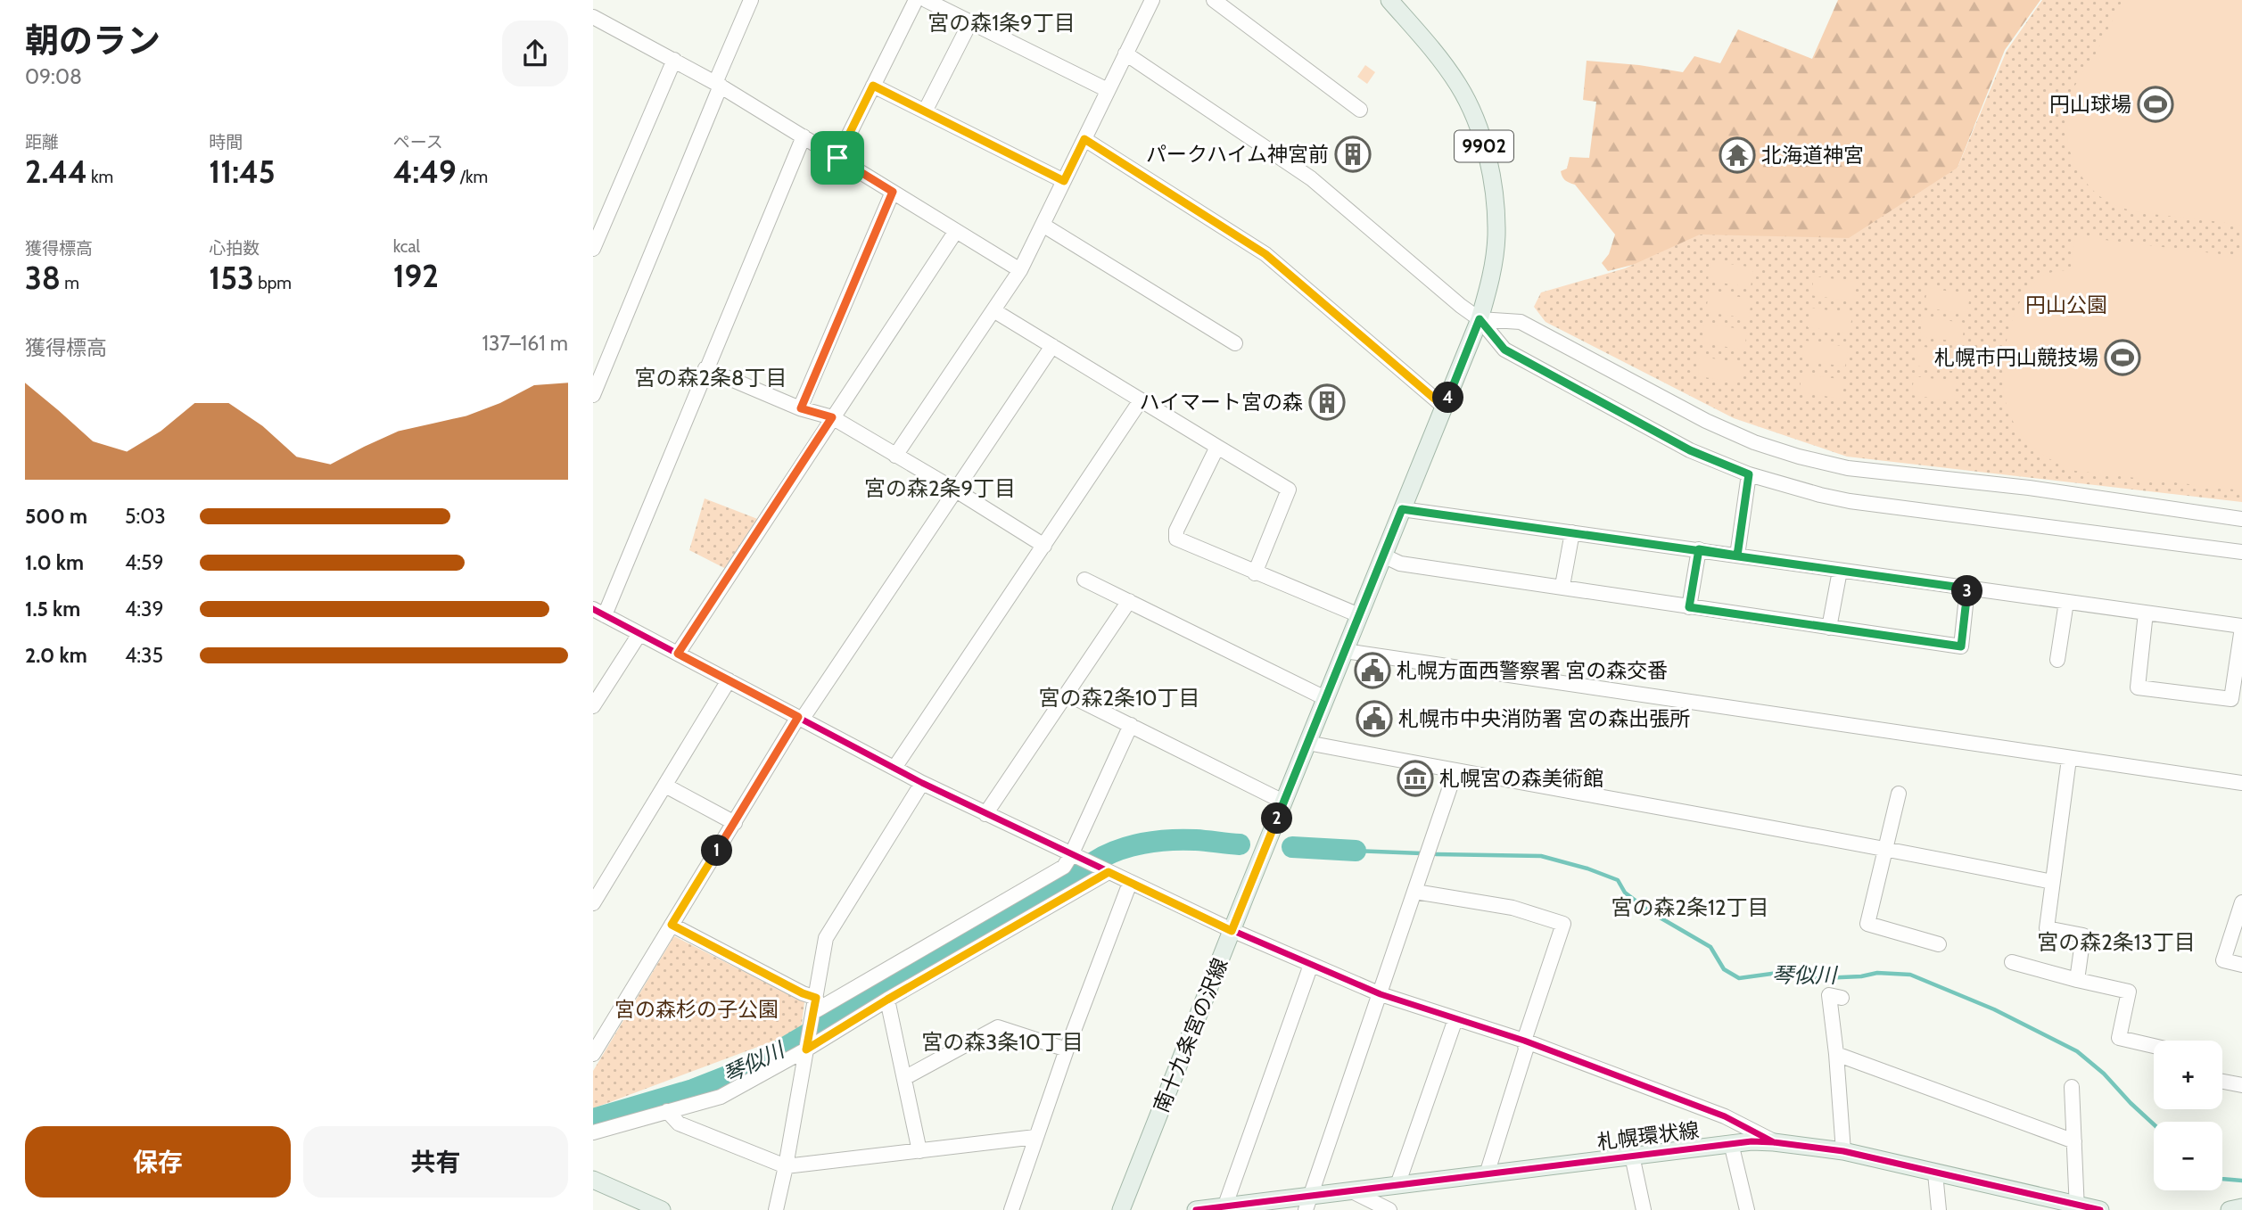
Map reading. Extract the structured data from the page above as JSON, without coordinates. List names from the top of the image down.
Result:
{
  "streets": {
    "main road": ["9902", "南十九条宮の沢線", "札幌環状線"]
  },
  "districts": [
    "宮の森1条9丁目",
    "宮の森2条8丁目",
    "宮の森2条9丁目",
    "宮の森2条10丁目",
    "宮の森2条12丁目",
    "宮の森2条13丁目",
    "宮の森3条10丁目"
  ],
  "water": ["琴似川"],
  "parks": ["円山公園", "宮の森杉の子公園"],
  "places": {
    "sports": ["円山球場", "札幌市円山競技場"],
    "building": ["パークハイム神宮前", "ハイマート宮の森"],
    "temple": ["北海道神宮"],
    "public building": ["札幌方面西警察署 宮の森交番", "札幌市中央消防署 宮の森出張所"],
    "museum": ["札幌宮の森美術館"]
  },
  "page": {
    "heading": ["朝のラン", "09:08"],
    "stats": [
      ["距離", "2.44 km"],
      ["時間", "11:45"],
      ["ペース", "4:49 /km"],
      ["獲得標高", "38 m"],
      ["心拍数", "153 bpm"],
      ["kcal", "192"]
    ],
    "chart": ["獲得標高", "137–161 m"],
    "pins": [
      "4",
      "3",
      "2",
      "1"
    ],
    "list": [
      {
        "name": "500 m",
        "note": "5:03"
      },
      {
        "name": "1.0 km",
        "note": "4:59"
      },
      {
        "name": "1.5 km",
        "note": "4:39"
      },
      {
        "name": "2.0 km",
        "note": "4:35"
      }
    ],
    "map_buttons": ["+", "−"],
    "buttons": ["保存", "共有"]
  }
}
